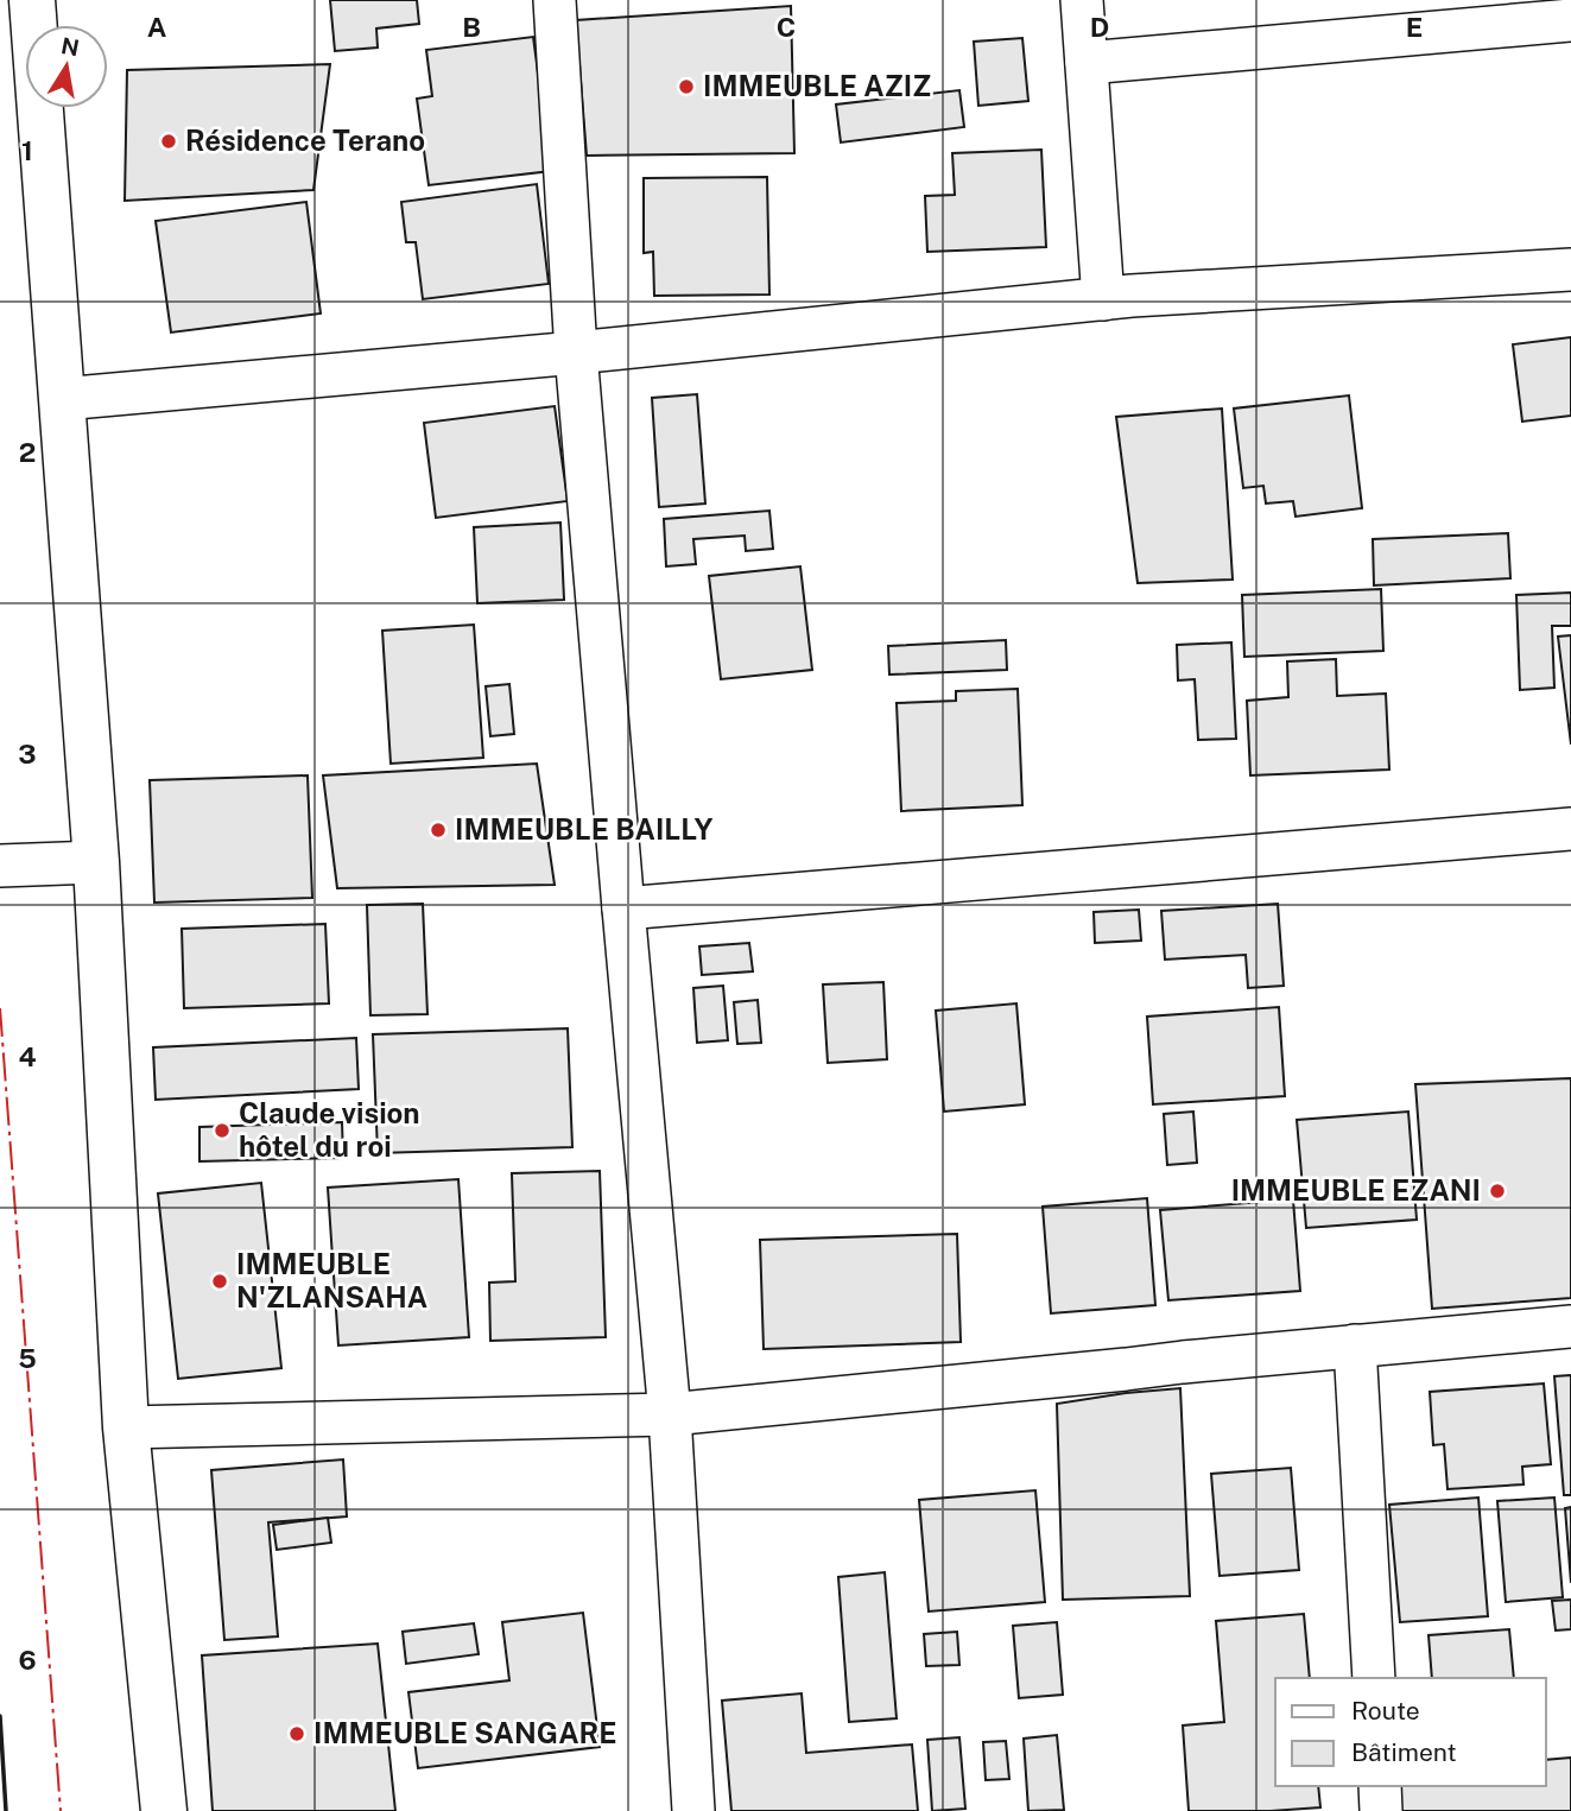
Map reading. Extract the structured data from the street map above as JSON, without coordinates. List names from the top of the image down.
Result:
{
  "places": [
    "IMMEUBLE AZIZ",
    "Résidence Terano",
    "IMMEUBLE BAILLY",
    "Claude vision hôtel du roi",
    "IMMEUBLE EZANI",
    "IMMEUBLE N'ZLANSAHA",
    "IMMEUBLE SANGARE"
  ],
  "legend": ["Route", "Bâtiment"],
  "north": "top",
  "grid": {
    "columns": [
      "A",
      "B",
      "C",
      "D",
      "E"
    ],
    "rows": [
      "1",
      "2",
      "3",
      "4",
      "5",
      "6"
    ]
  }
}
